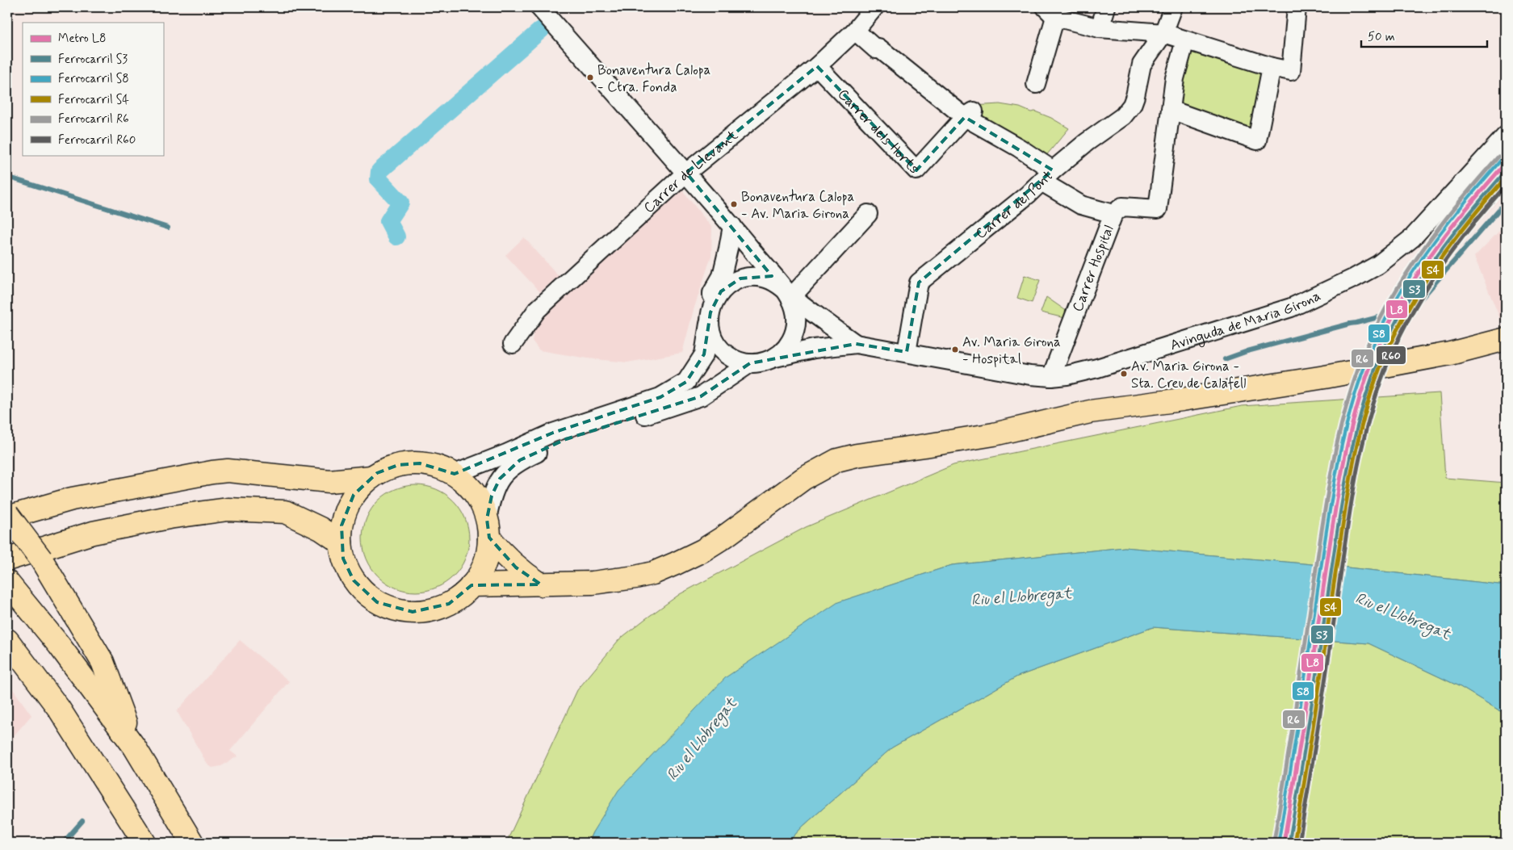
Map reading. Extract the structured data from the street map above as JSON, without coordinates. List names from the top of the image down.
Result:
{
  "streets": {
    "street": [
      "Carrer dels Horts",
      "Carrer de Llevant",
      "Carrer del Pont",
      "Carrer Hospital",
      "Avinguda de Maria Girona"
    ]
  },
  "crossings": [
    ["Carrer dels Horts", "Carrer de Llevant"],
    ["Carrer del Pont", "Avinguda de Maria Girona"],
    ["Carrer Hospital", "Avinguda de Maria Girona"]
  ],
  "water": ["Riu el Llobregat"],
  "places": [
    "Bonaventura Calopa - Ctra. Fonda",
    "Bonaventura Calopa - Av. Maria Girona",
    "Av. Maria Girona - Hospital",
    "Av. Maria Girona - Sta. Creu de Calafell"
  ],
  "lines": [
    "rail line R6",
    "rail line S8",
    "metro line L8",
    "rail line S3",
    "rail line S4",
    "rail line R60"
  ],
  "legend": [
    "Metro L8",
    "Ferrocarril S3",
    "Ferrocarril S8",
    "Ferrocarril S4",
    "Ferrocarril R6",
    "Ferrocarril R60"
  ],
  "scale_bar": "50 m"
}
